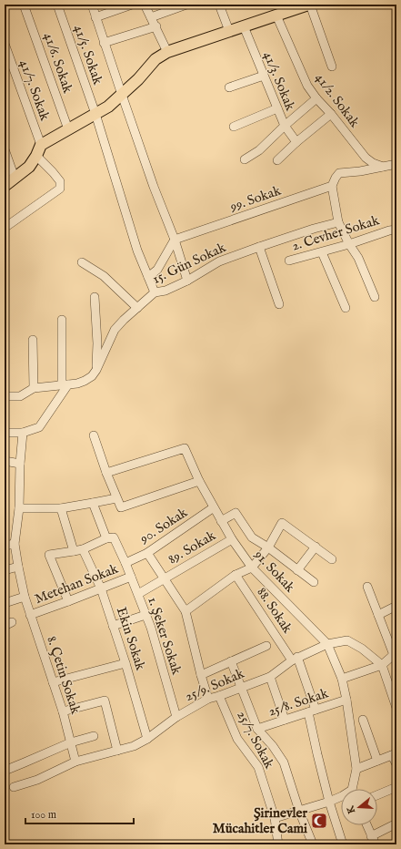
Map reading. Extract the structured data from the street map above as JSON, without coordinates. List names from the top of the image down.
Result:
{
  "streets": {
    "street": [
      "41/5. Sokak",
      "41/6. Sokak",
      "41/3. Sokak",
      "41/7. Sokak",
      "41/2. Sokak",
      "99. Sokak",
      "2. Cevher Sokak",
      "15. Gün Sokak",
      "90. Sokak",
      "89. Sokak",
      "91. Sokak",
      "Metehan Sokak",
      "88. Sokak",
      "1. Şeker Sokak",
      "Ekin Sokak",
      "8. Çetin Sokak",
      "25/9. Sokak",
      "25/8. Sokak",
      "25/7. Sokak"
    ]
  },
  "crossings": [
    ["41/5. Sokak", "15. Gün Sokak"],
    ["90. Sokak", "89. Sokak"],
    ["90. Sokak", "91. Sokak"],
    ["90. Sokak", "1. Şeker Sokak"],
    ["89. Sokak", "91. Sokak"],
    ["89. Sokak", "1. Şeker Sokak"],
    ["89. Sokak", "25/9. Sokak"],
    ["91. Sokak", "25/9. Sokak"],
    ["Metehan Sokak", "1. Şeker Sokak"],
    ["Metehan Sokak", "Ekin Sokak"],
    ["Metehan Sokak", "8. Çetin Sokak"],
    ["88. Sokak", "25/9. Sokak"],
    ["88. Sokak", "25/8. Sokak"],
    ["1. Şeker Sokak", "25/9. Sokak"],
    ["Ekin Sokak", "25/9. Sokak"],
    ["8. Çetin Sokak", "25/9. Sokak"],
    ["25/9. Sokak", "25/7. Sokak"]
  ],
  "places": {
    "mosque": ["Şirinevler Mücahitler Cami"]
  },
  "scale_bar": "100 m",
  "north": "left"
}
